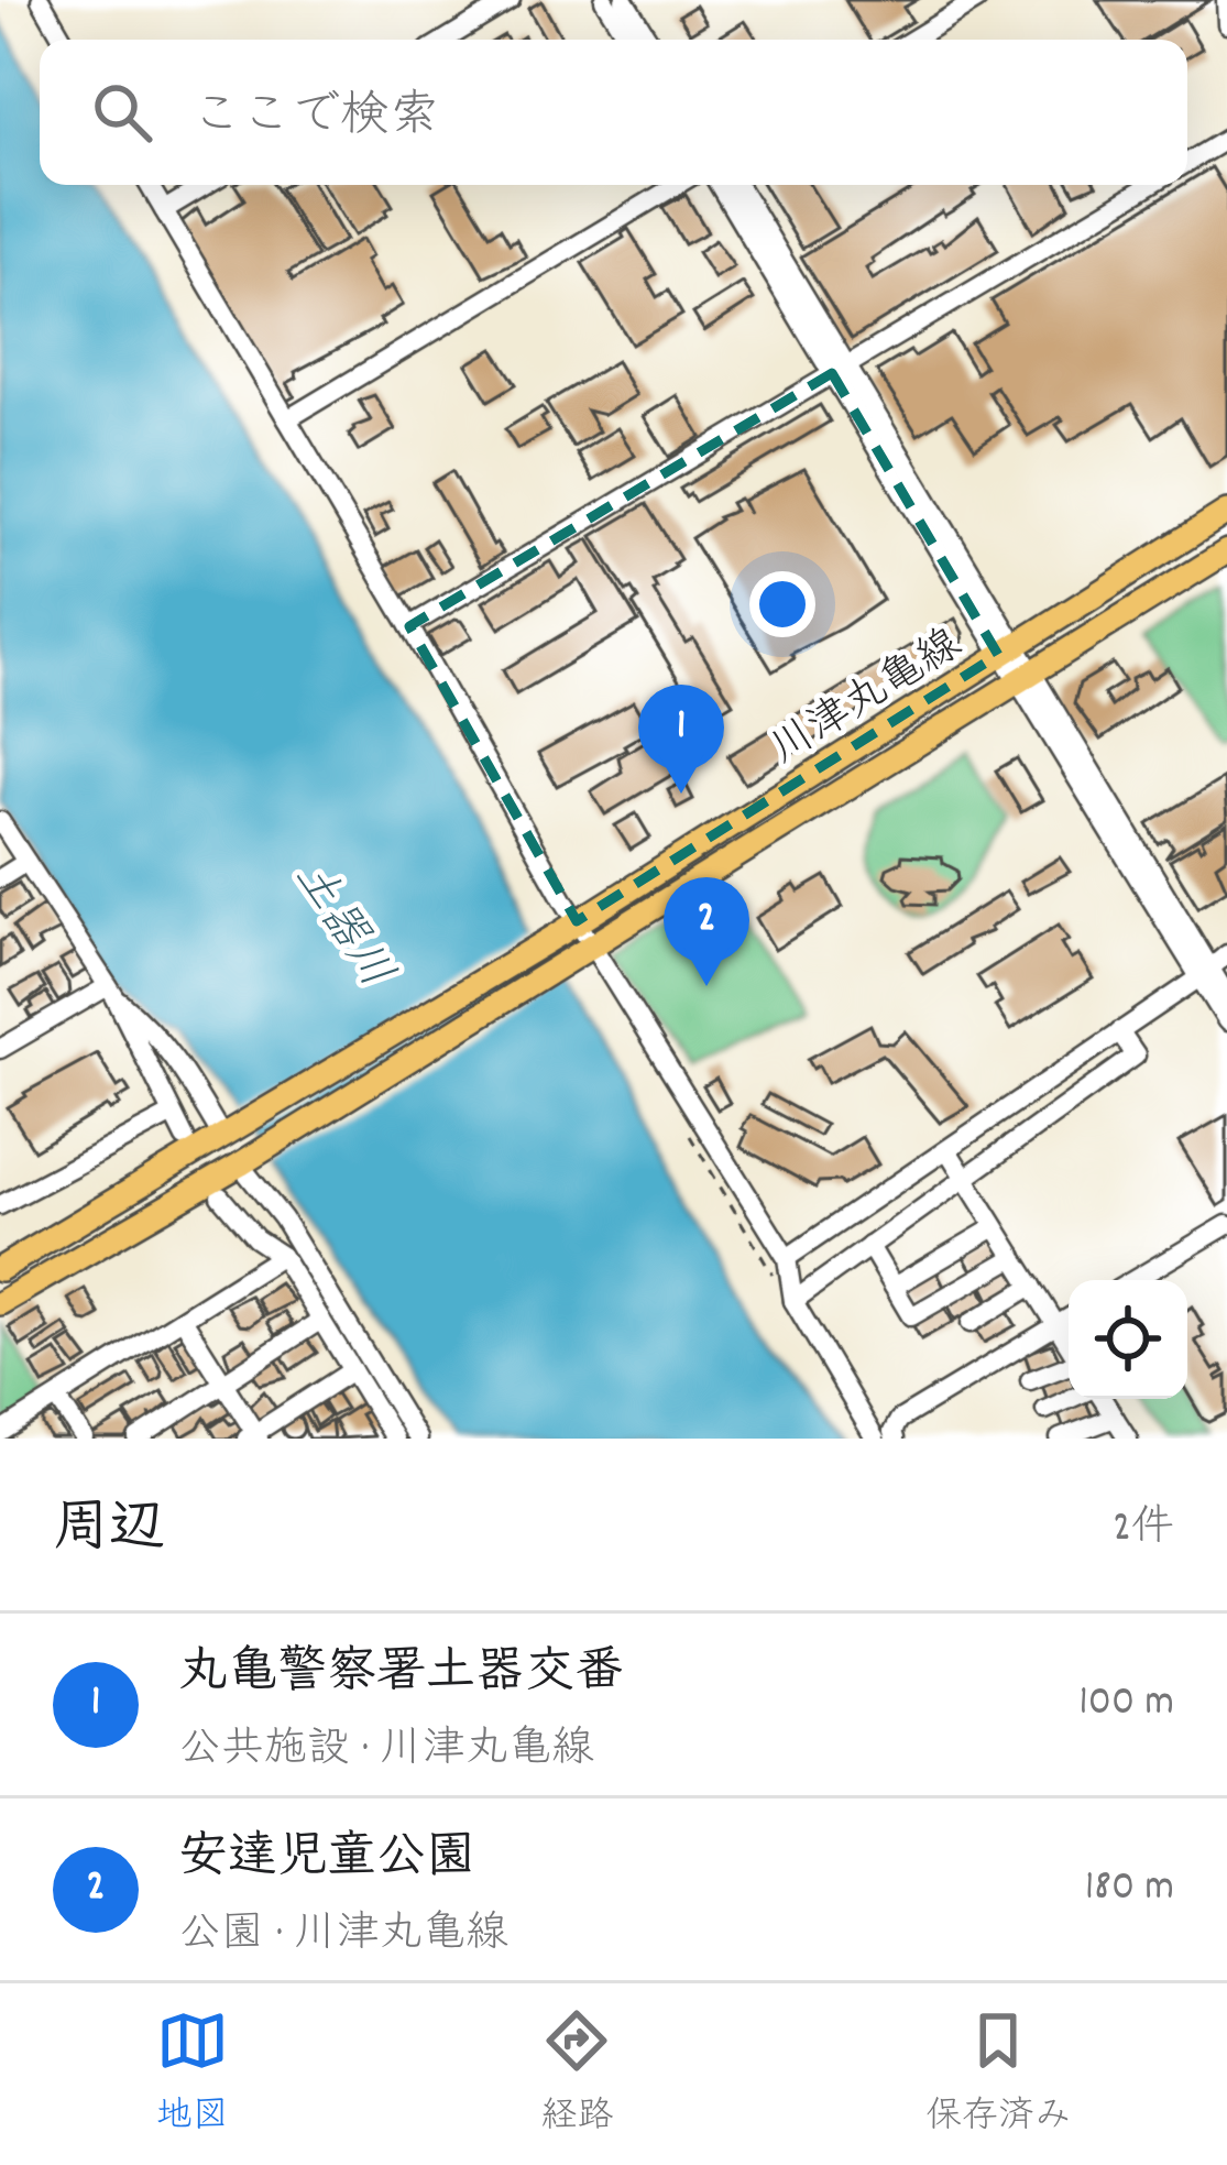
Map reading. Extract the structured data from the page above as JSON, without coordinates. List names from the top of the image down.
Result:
{
  "streets": {
    "main road": ["川津丸亀線"]
  },
  "water": ["土器川"],
  "page": {
    "search": "ここで検索",
    "pins": ["1", "2"],
    "heading": ["周辺", "2件"],
    "list": [
      {
        "mark": "1",
        "name": "丸亀警察署土器交番",
        "note": "公共施設 · 川津丸亀線",
        "value": "100 m"
      },
      {
        "mark": "2",
        "name": "安達児童公園",
        "note": "公園 · 川津丸亀線",
        "value": "180 m"
      }
    ],
    "nav": ["地図", "経路", "保存済み"]
  }
}
